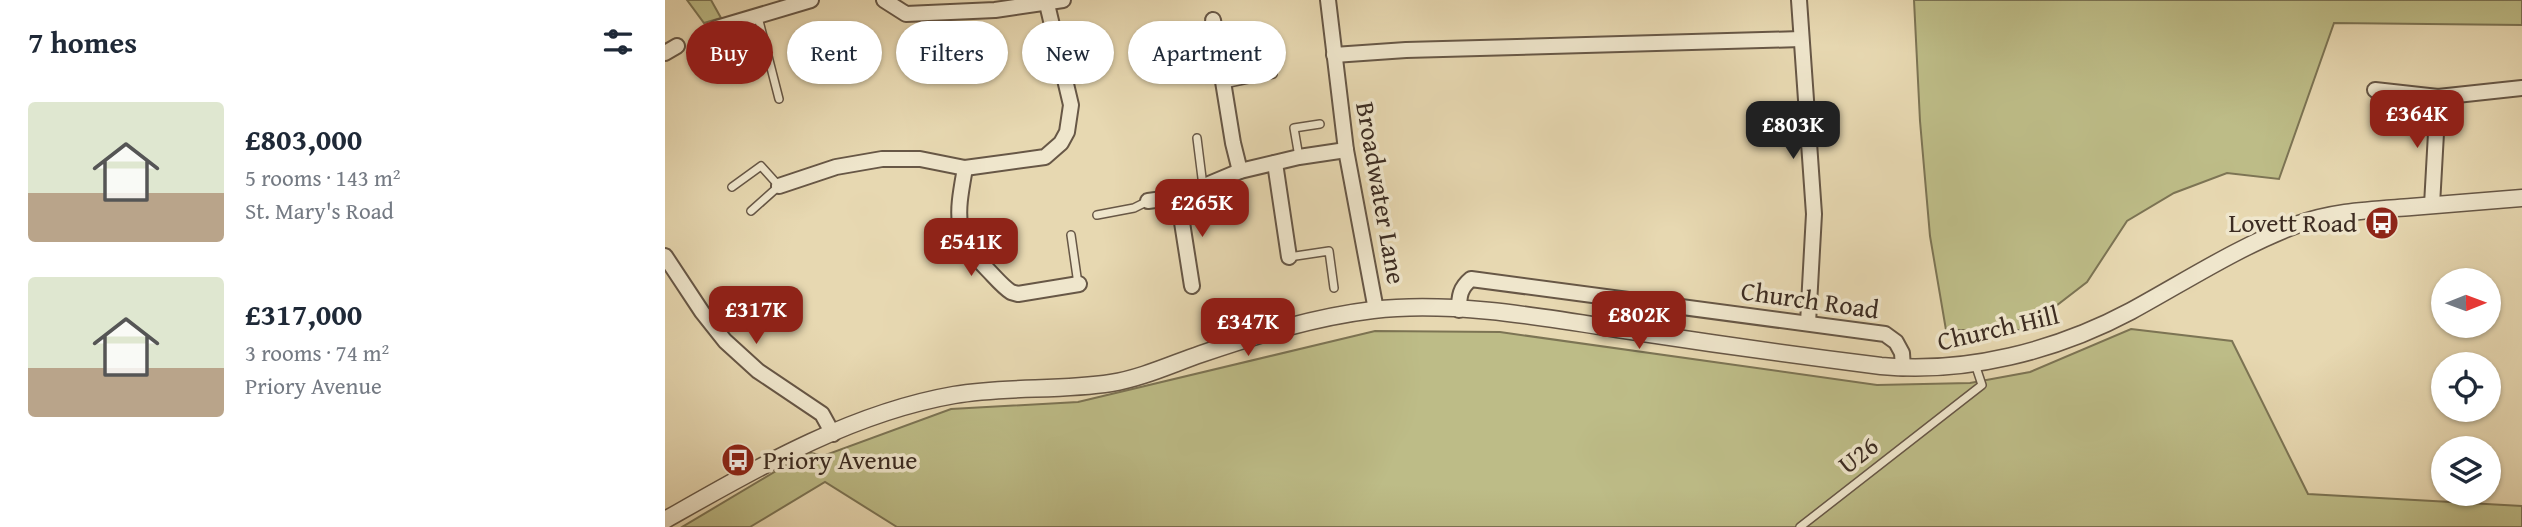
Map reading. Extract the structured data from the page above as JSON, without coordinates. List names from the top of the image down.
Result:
{
  "streets": {
    "street": ["Broadwater Lane", "Church Road", "Church Hill"],
    "lane": ["U26"]
  },
  "crossings": [
    ["Broadwater Lane", "Church Hill"],
    ["Church Road", "Church Hill"],
    ["Church Hill", "U26"]
  ],
  "places": {
    "bus stop": ["Lovett Road", "Priory Avenue"]
  },
  "north": "right",
  "page": {
    "heading": "7 homes",
    "chip": [
      "Buy",
      "Rent",
      "Filters",
      "New",
      "Apartment"
    ],
    "list": [
      {
        "name": "£803,000",
        "note": "5 rooms · 143 m² · St. Mary's Road"
      },
      {
        "name": "£317,000",
        "note": "3 rooms · 74 m² · Priory Avenue"
      }
    ],
    "price": [
      "£364K",
      "£803K",
      "£265K",
      "£541K",
      "£317K",
      "£802K",
      "£347K"
    ]
  }
}
